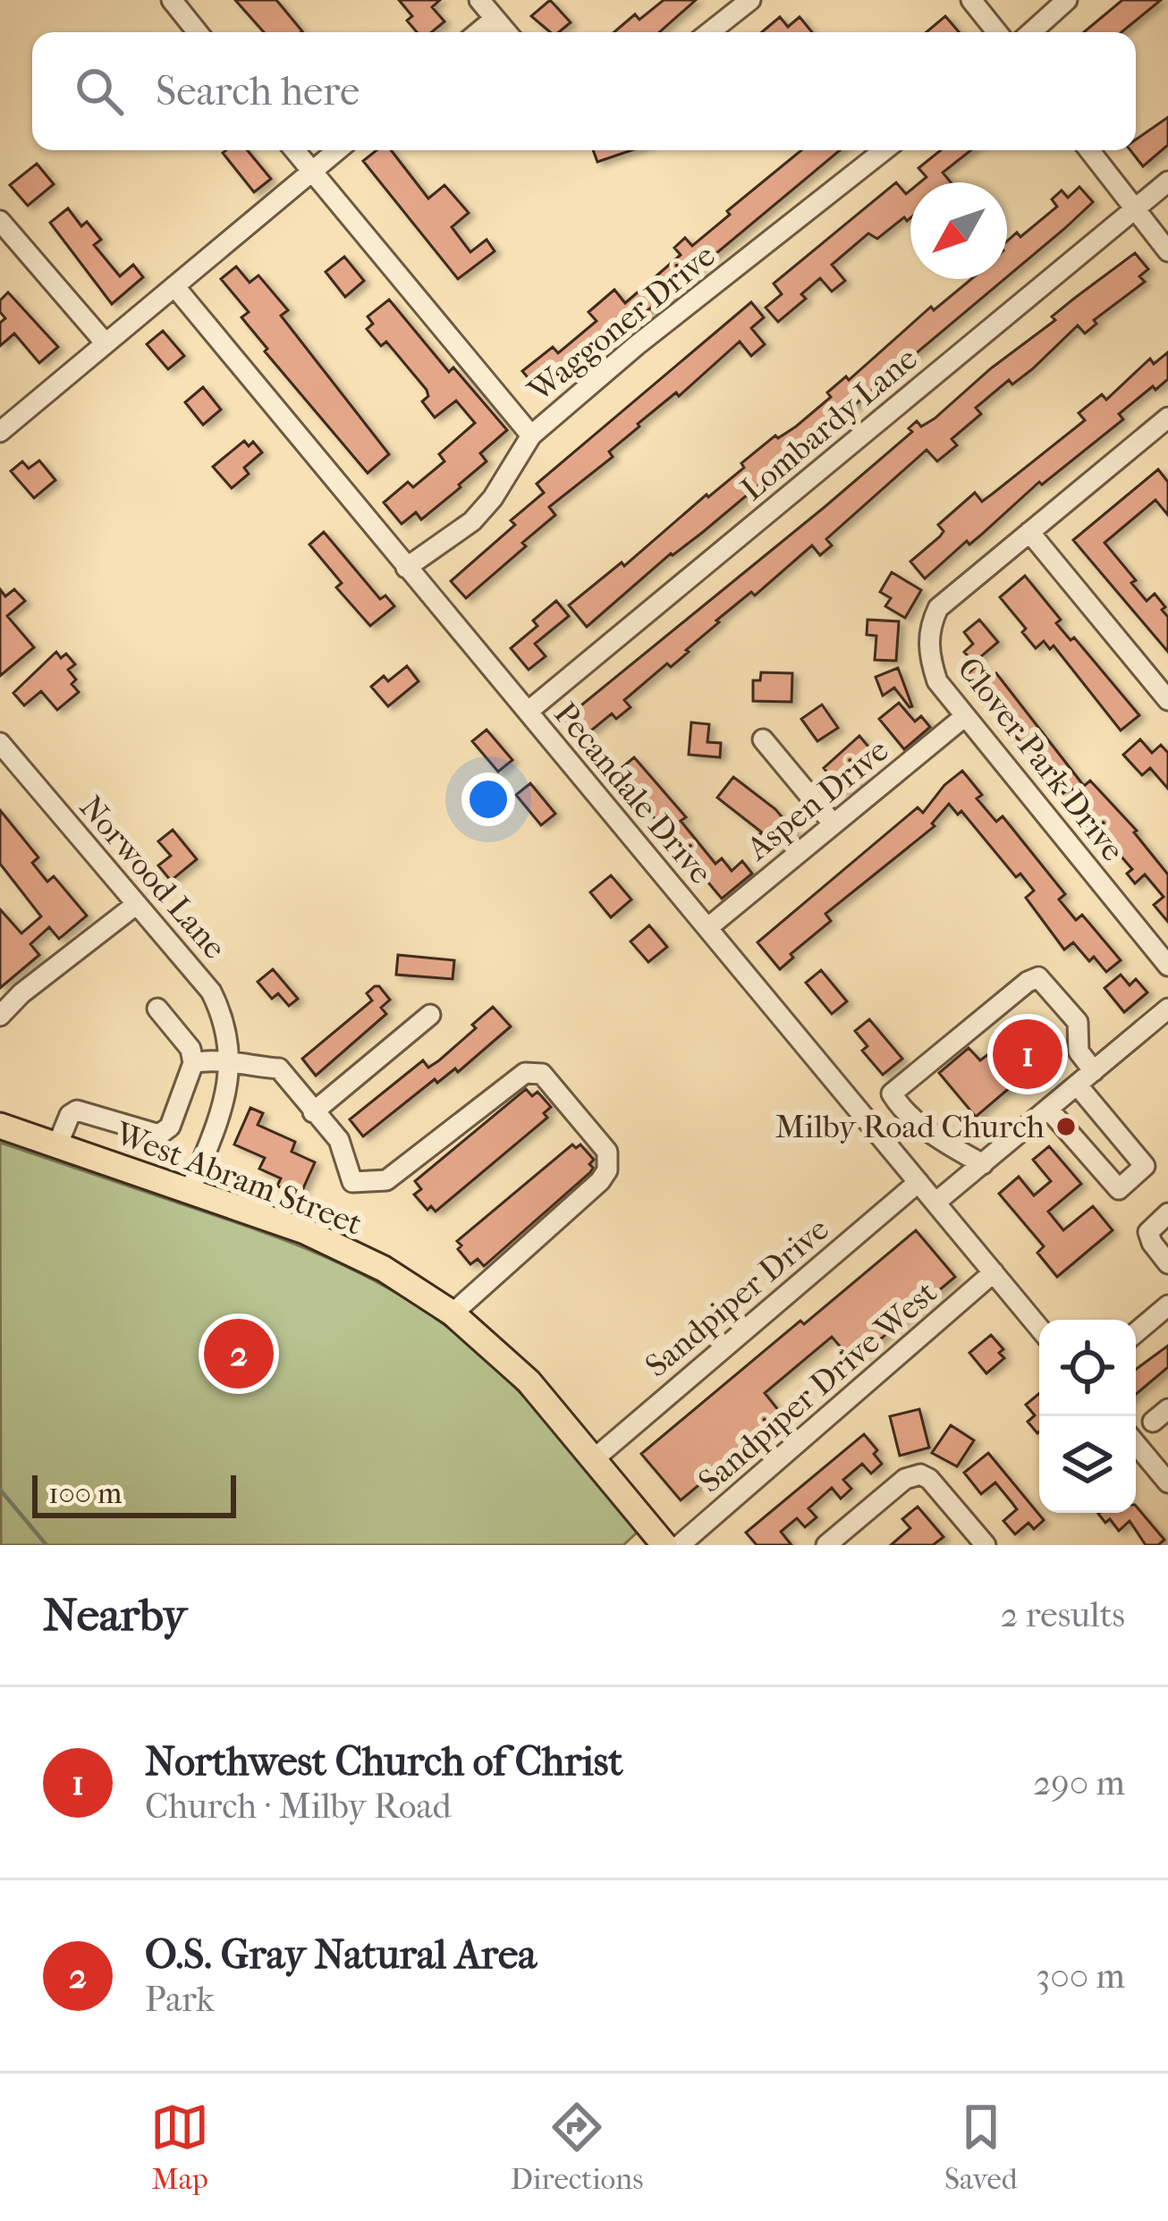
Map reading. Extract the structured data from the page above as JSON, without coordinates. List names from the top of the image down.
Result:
{
  "streets": {
    "main road": ["West Abram Street"],
    "street": [
      "Waggoner Drive",
      "Lombardy Lane",
      "Clover Park Drive",
      "Pecandale Drive",
      "Aspen Drive",
      "Norwood Lane",
      "Sandpiper Drive",
      "Sandpiper Drive West"
    ]
  },
  "crossings": [
    ["Waggoner Drive", "Pecandale Drive"],
    ["Lombardy Lane", "Pecandale Drive"],
    ["Clover Park Drive", "Aspen Drive"],
    ["Pecandale Drive", "Aspen Drive"],
    ["Pecandale Drive", "Sandpiper Drive"],
    ["Pecandale Drive", "Sandpiper Drive West"],
    ["Norwood Lane", "West Abram Street"],
    ["West Abram Street", "Sandpiper Drive"]
  ],
  "places": ["Milby Road Church"],
  "scale_bar": "100 m",
  "north": "bottom left",
  "page": {
    "search": "Search here",
    "pins": ["1", "2"],
    "scale": "100 m",
    "heading": ["Nearby", "2 results"],
    "list": [
      {
        "mark": "1",
        "name": "Northwest Church of Christ",
        "note": "Church · Milby Road",
        "value": "290 m"
      },
      {
        "mark": "2",
        "name": "O.S. Gray Natural Area",
        "note": "Park",
        "value": "300 m"
      }
    ],
    "nav": ["Map", "Directions", "Saved"]
  }
}
